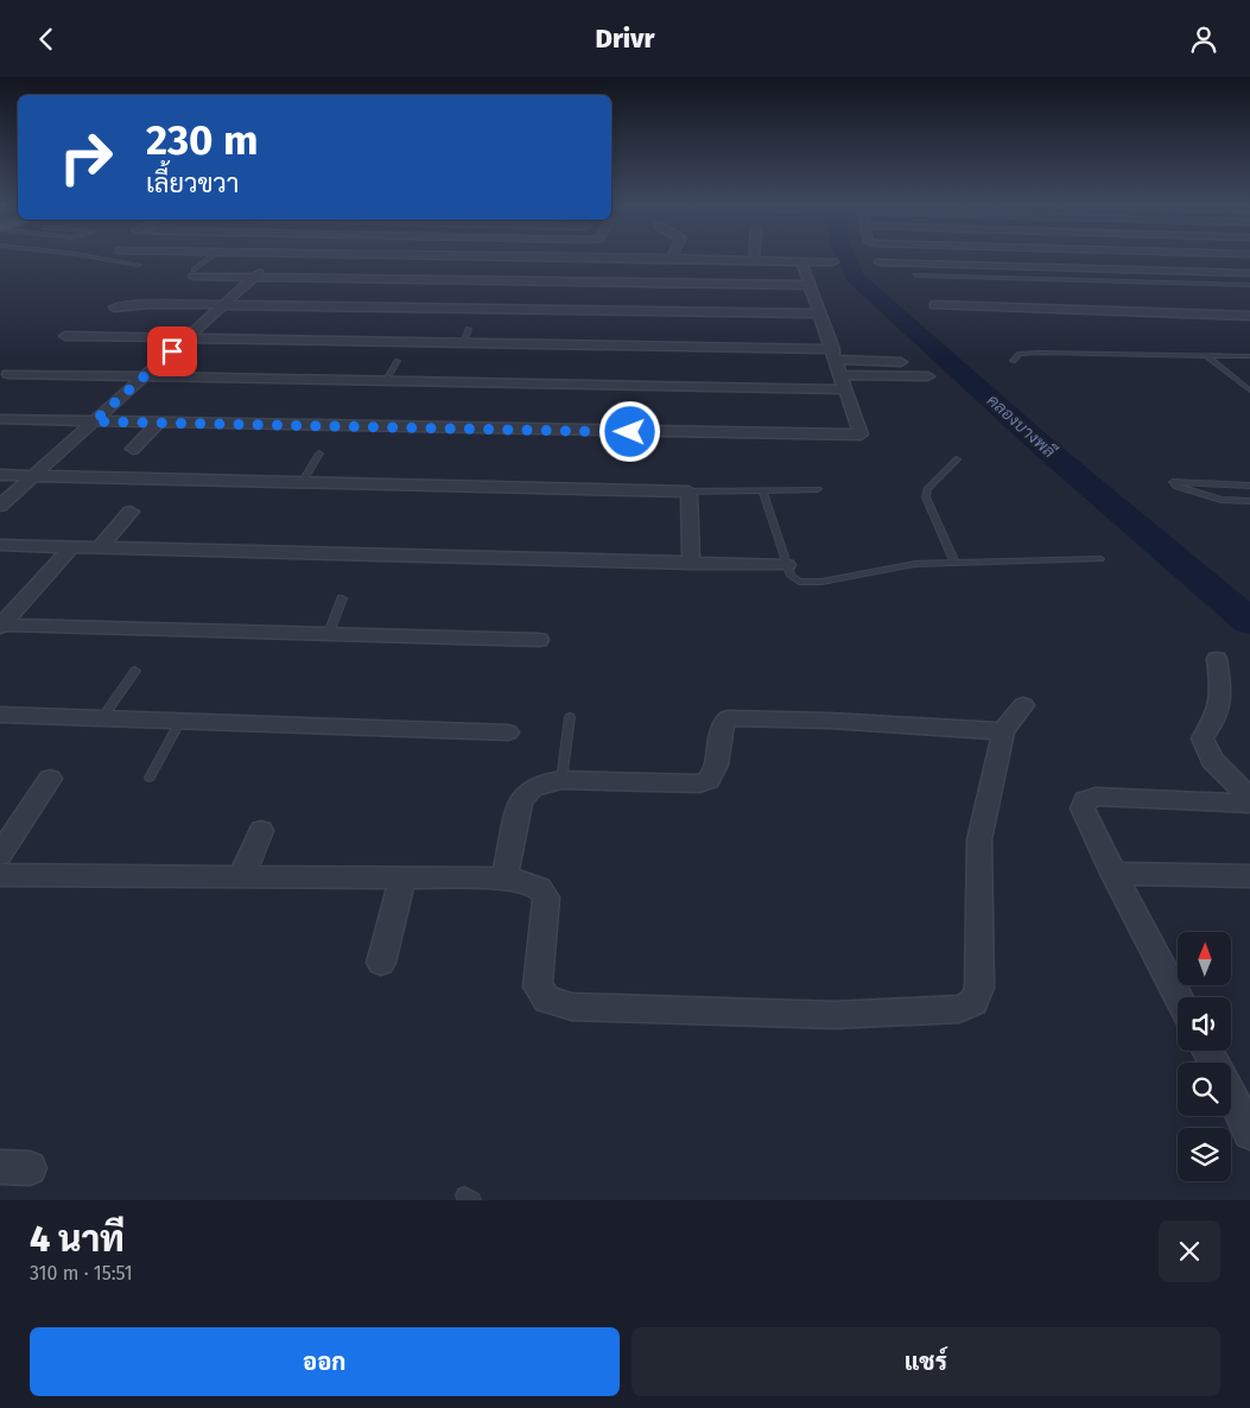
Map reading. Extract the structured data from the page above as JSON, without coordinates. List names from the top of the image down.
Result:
{
  "water": ["คลองบางพลี"],
  "north": "top",
  "page": {
    "header": "Drivr",
    "turn": ["230 m", "เลี้ยวขวา"],
    "heading": ["4 นาที", "310 m · 15:51"],
    "buttons": ["ออก", "แชร์"]
  }
}
